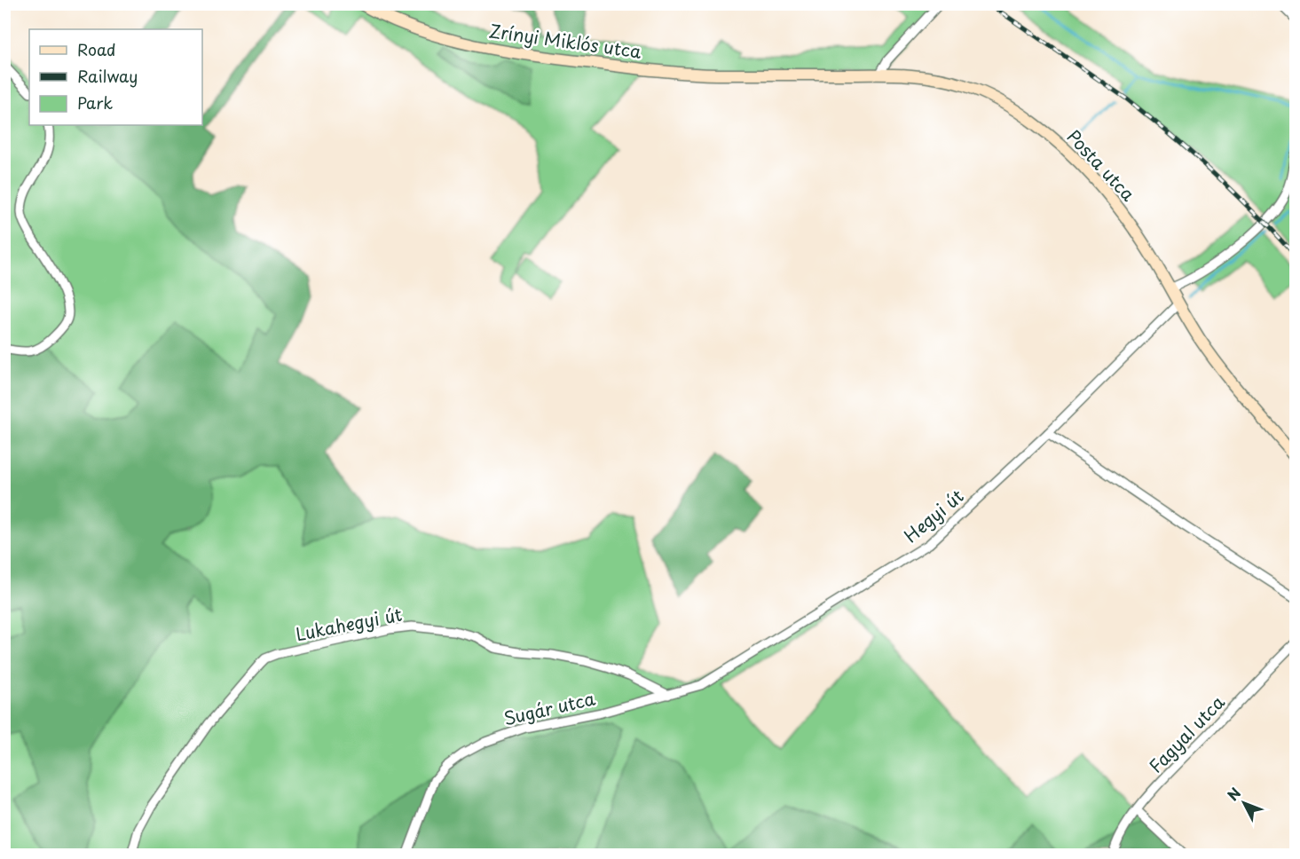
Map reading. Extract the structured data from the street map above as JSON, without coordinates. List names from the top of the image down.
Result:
{
  "streets": {
    "main road": ["Zrínyi Miklós utca", "Posta utca"],
    "street": [
      "Hegyi út",
      "Lukahegyi út",
      "Sugár utca",
      "Fagyal utca"
    ]
  },
  "crossings": [
    ["Zrínyi Miklós utca", "Posta utca"],
    ["Posta utca", "Hegyi út"],
    ["Hegyi út", "Lukahegyi út"],
    ["Hegyi út", "Sugár utca"],
    ["Lukahegyi út", "Sugár utca"]
  ],
  "legend": ["Road", "Railway", "Park"],
  "north": "top left"
}
